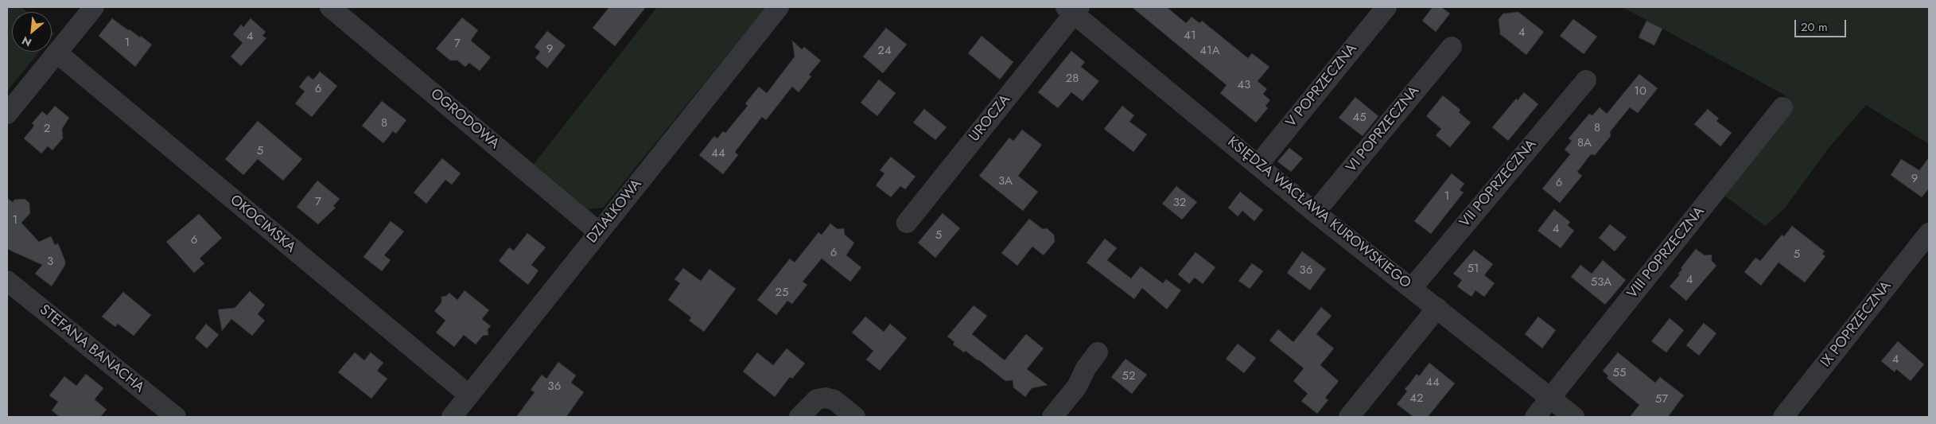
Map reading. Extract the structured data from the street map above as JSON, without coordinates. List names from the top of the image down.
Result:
{
  "streets": {
    "street": [
      "V POPRZECZNA",
      "UROCZA",
      "OGRODOWA",
      "VI POPRZECZNA",
      "VII POPRZECZNA",
      "DZIAŁKOWA",
      "KSIĘDZA WACŁAWA KUROWSKIEGO",
      "OKOCIMSKA",
      "VIII POPRZECZNA",
      "IX POPRZECZNA",
      "STEFANA BANACHA"
    ]
  },
  "crossings": [
    ["V POPRZECZNA", "KSIĘDZA WACŁAWA KUROWSKIEGO"],
    ["UROCZA", "KSIĘDZA WACŁAWA KUROWSKIEGO"],
    ["OGRODOWA", "DZIAŁKOWA"],
    ["VI POPRZECZNA", "KSIĘDZA WACŁAWA KUROWSKIEGO"],
    ["VII POPRZECZNA", "KSIĘDZA WACŁAWA KUROWSKIEGO"],
    ["DZIAŁKOWA", "OKOCIMSKA"],
    ["KSIĘDZA WACŁAWA KUROWSKIEGO", "VIII POPRZECZNA"]
  ],
  "house_numbers": [
    "4",
    "41",
    "4",
    "1",
    "7",
    "9",
    "24",
    "41A",
    "28",
    "43",
    "6",
    "10",
    "45",
    "8",
    "8",
    "2",
    "8A",
    "5",
    "44",
    "9",
    "3A",
    "6",
    "1",
    "7",
    "32",
    "1",
    "4",
    "5",
    "6",
    "6",
    "5",
    "3",
    "51",
    "36",
    "4",
    "53A",
    "25",
    "4",
    "55",
    "52",
    "44",
    "36",
    "42",
    "57"
  ],
  "scale_bar": "20 m",
  "north": "bottom left"
}
